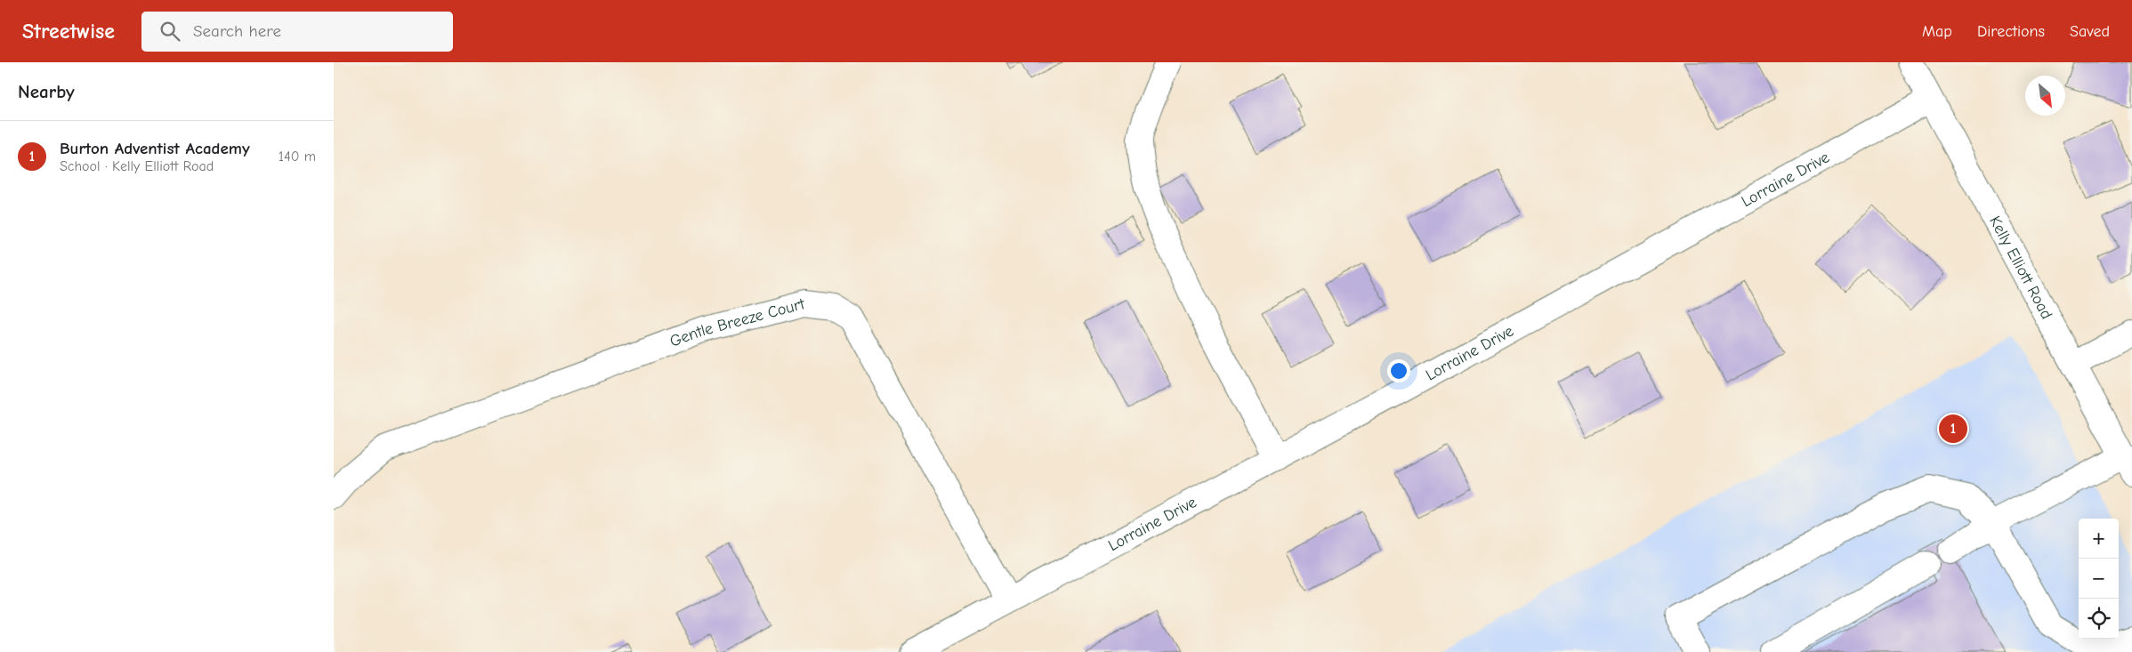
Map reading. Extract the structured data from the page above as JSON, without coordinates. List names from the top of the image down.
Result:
{
  "streets": {
    "street": ["Lorraine Drive", "Kelly Elliott Road", "Gentle Breeze Court"]
  },
  "crossings": [
    ["Lorraine Drive", "Kelly Elliott Road"],
    ["Lorraine Drive", "Gentle Breeze Court"]
  ],
  "north": "bottom right",
  "page": {
    "header": "Streetwise",
    "search": "Search here",
    "nav": ["Map", "Directions", "Saved"],
    "heading": "Nearby",
    "list": [
      {
        "mark": "1",
        "name": "Burton Adventist Academy",
        "note": "School · Kelly Elliott Road",
        "value": "140 m"
      }
    ],
    "pins": "1",
    "map_buttons": ["+", "−"]
  }
}
